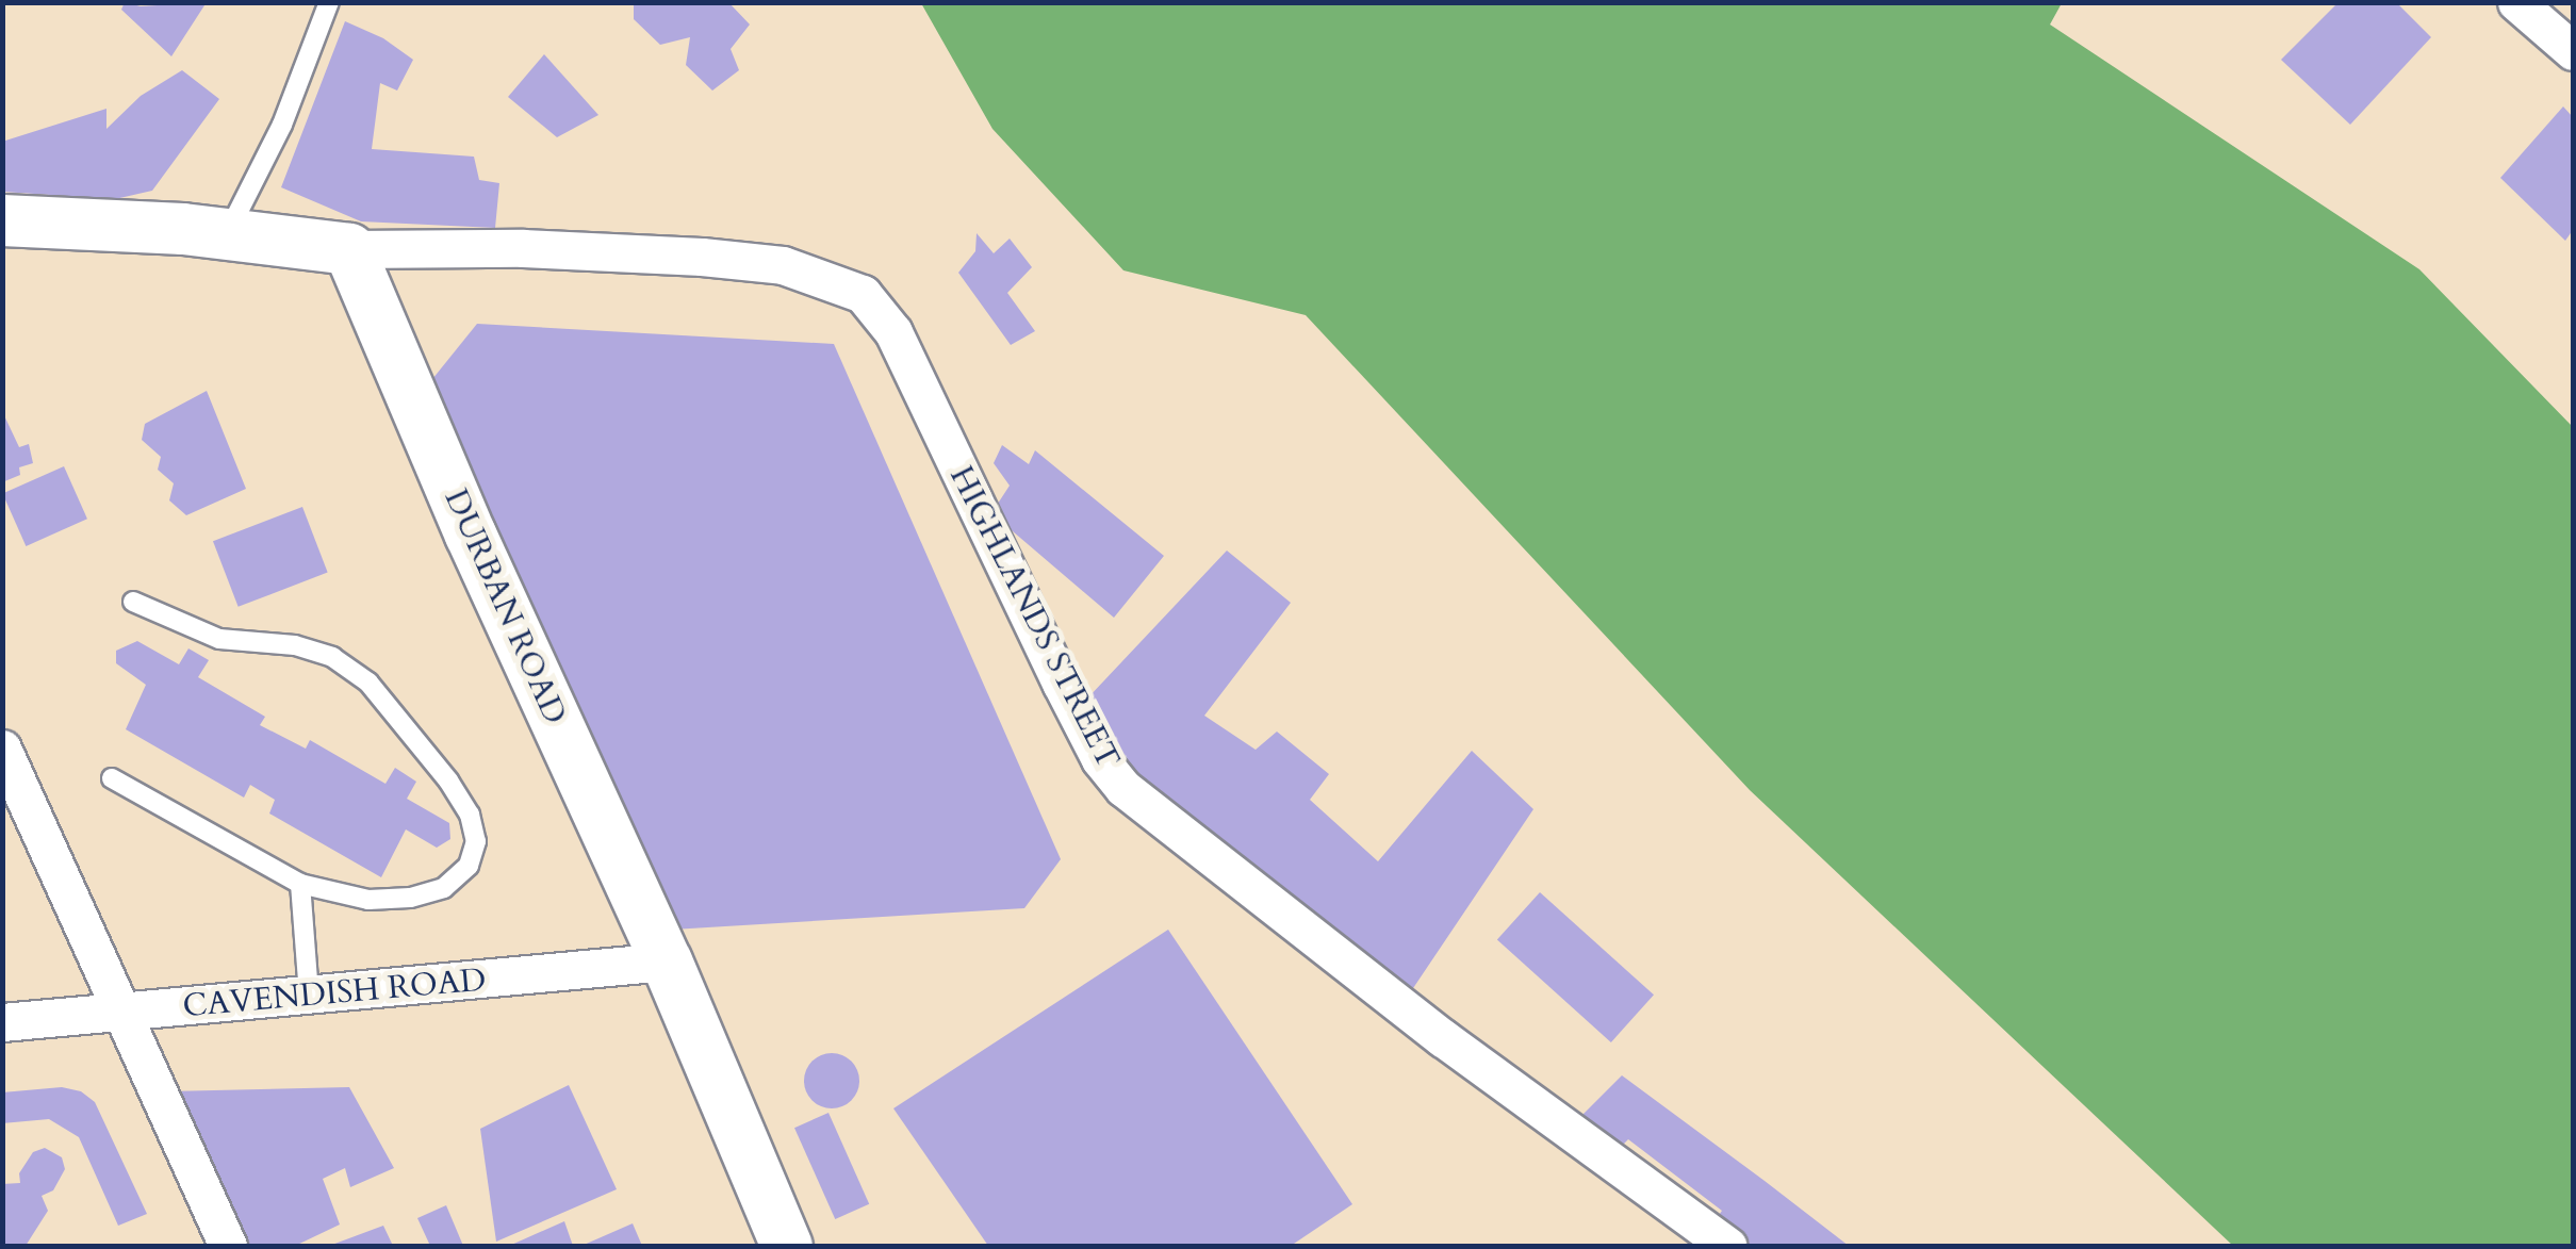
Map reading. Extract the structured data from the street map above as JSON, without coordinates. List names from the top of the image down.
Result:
{
  "streets": {
    "street": ["DURBAN ROAD", "HIGHLANDS STREET", "CAVENDISH ROAD"]
  },
  "crossings": [
    ["DURBAN ROAD", "HIGHLANDS STREET"],
    ["DURBAN ROAD", "CAVENDISH ROAD"]
  ]
}
